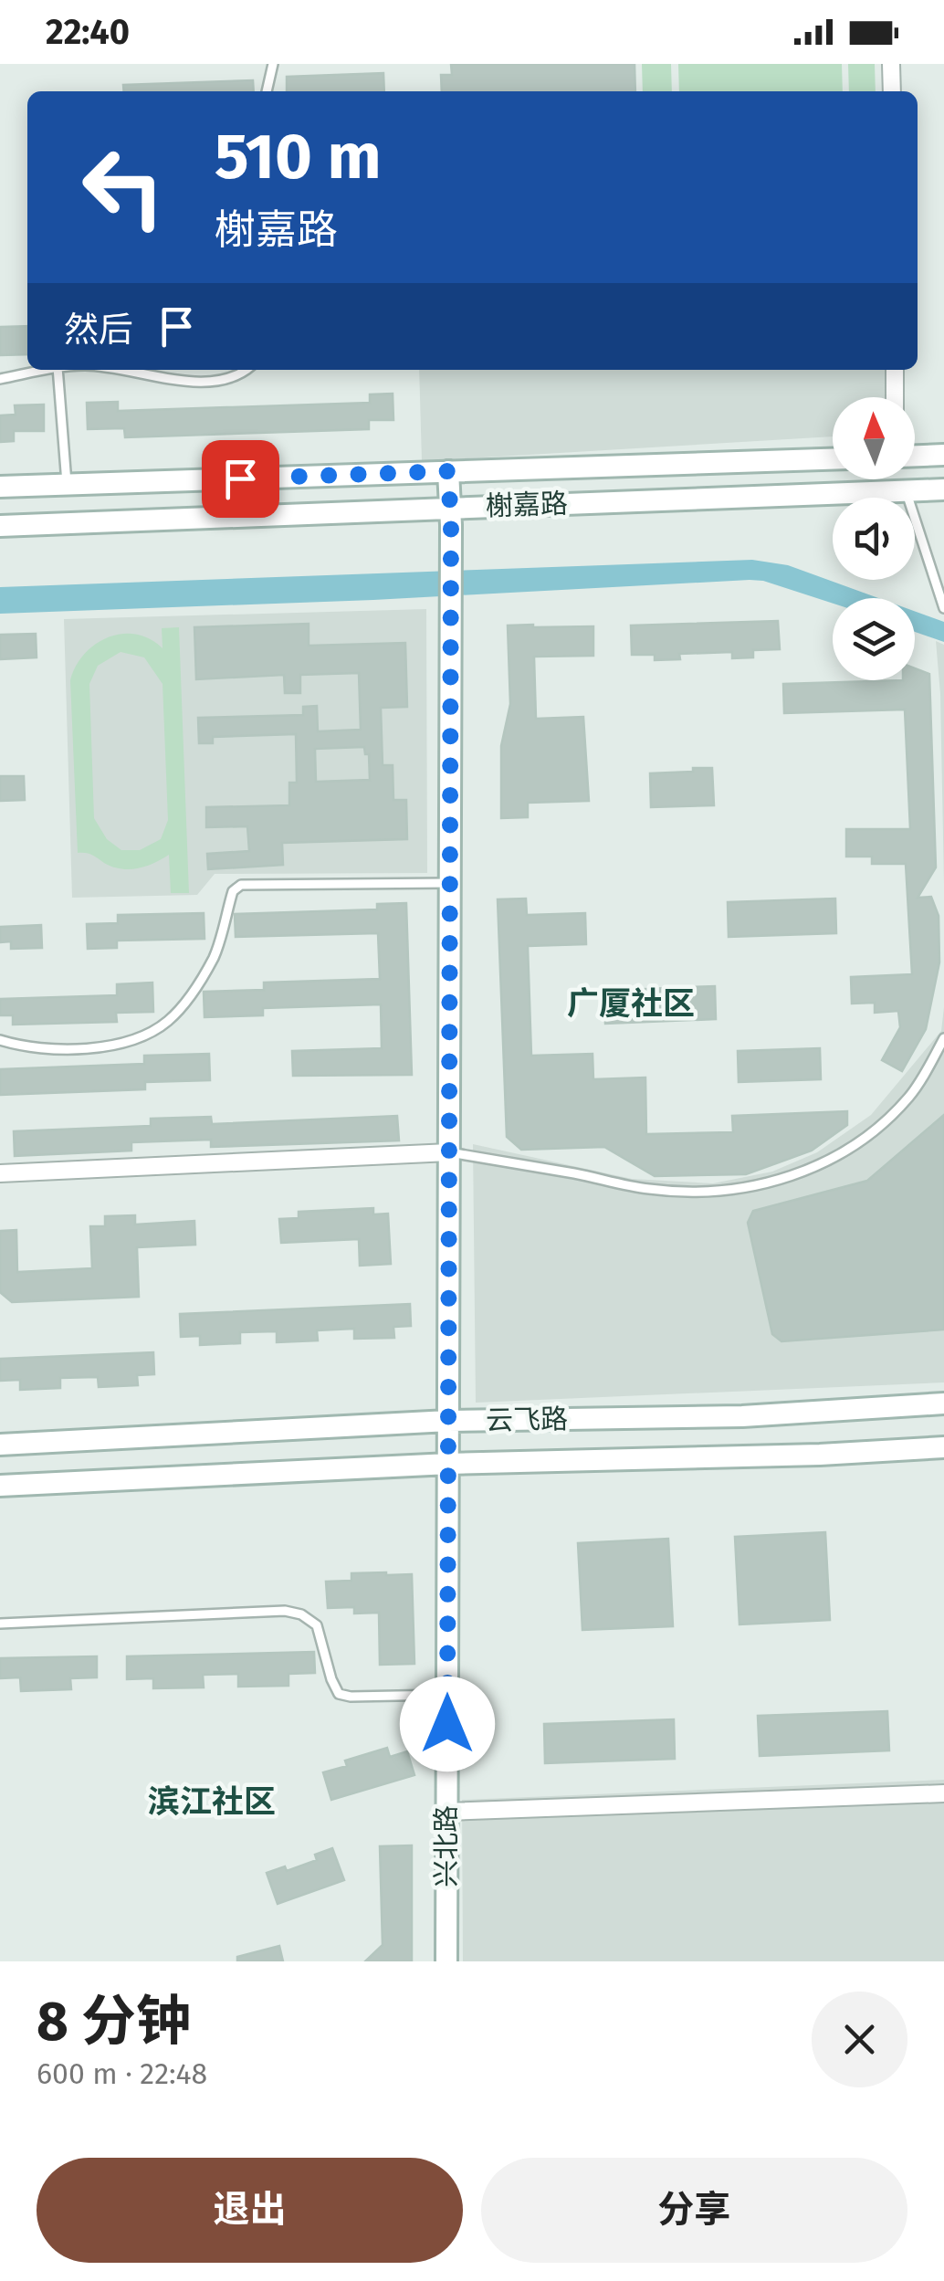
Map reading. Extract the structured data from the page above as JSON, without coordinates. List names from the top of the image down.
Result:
{
  "streets": {
    "main road": ["榭嘉路", "云飞路", "兴北路"]
  },
  "crossings": [
    ["榭嘉路", "兴北路"],
    ["云飞路", "兴北路"]
  ],
  "districts": ["广厦社区", "滨江社区"],
  "north": "top",
  "page": {
    "status": "22:40",
    "turn": ["510 m", "榭嘉路"],
    "then": "然后",
    "heading": ["8 分钟", "600 m · 22:48"],
    "buttons": ["退出", "分享"]
  }
}
